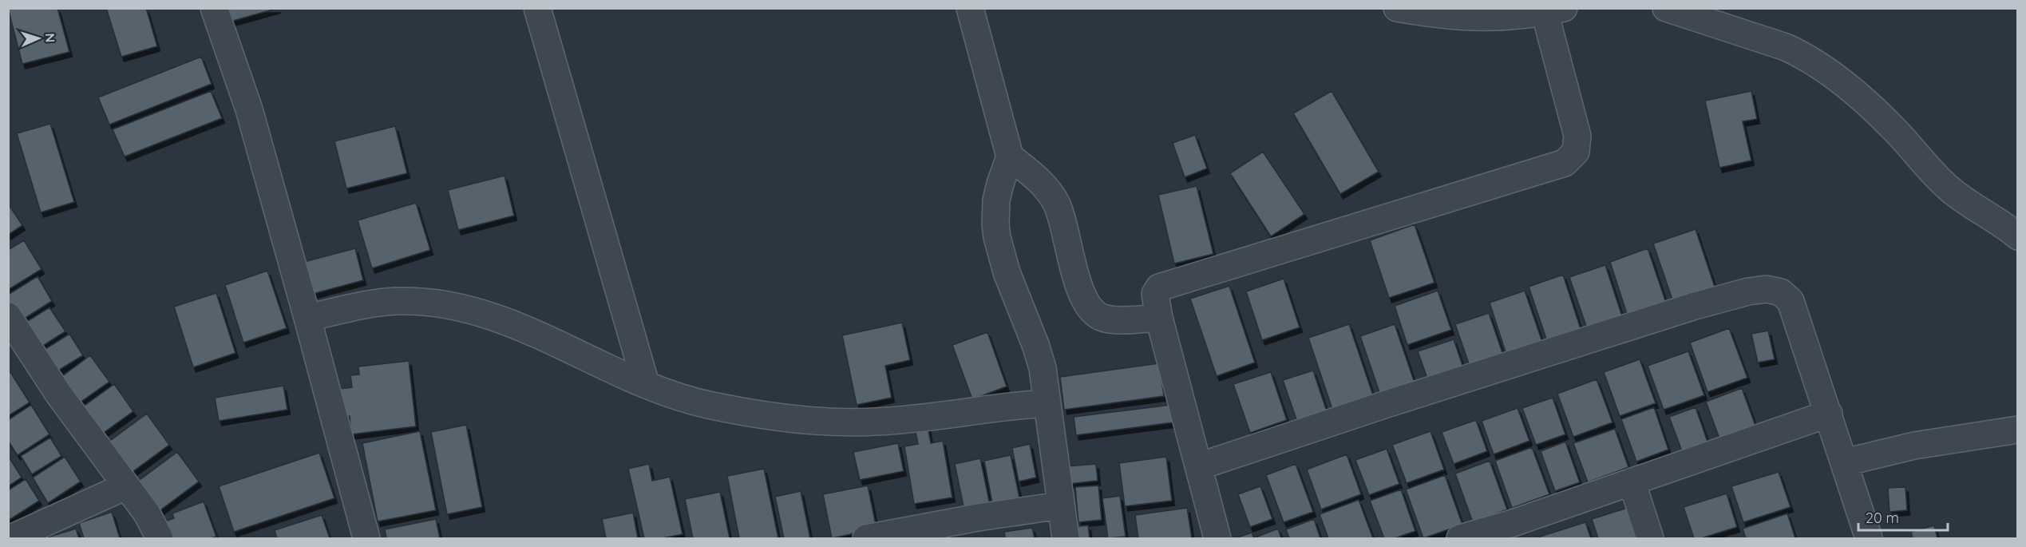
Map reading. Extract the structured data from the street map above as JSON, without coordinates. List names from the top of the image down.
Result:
{
  "scale_bar": "20 m",
  "north": "right"
}
